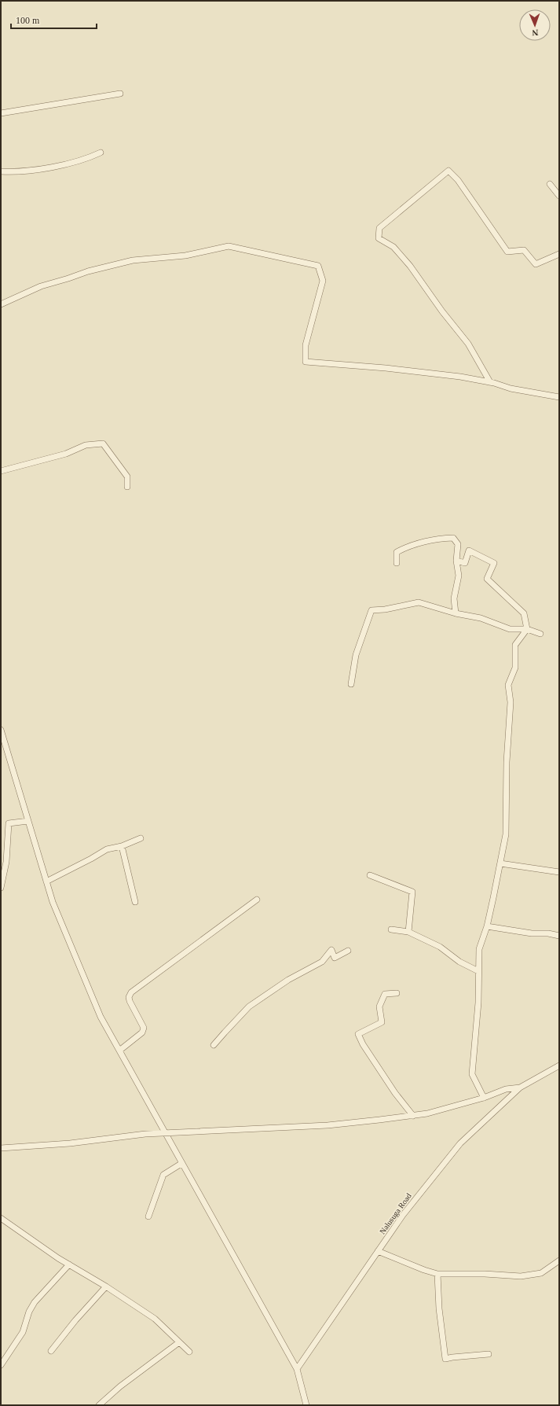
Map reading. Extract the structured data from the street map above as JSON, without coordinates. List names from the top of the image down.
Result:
{
  "streets": {
    "street": ["Nalusuga Road"]
  },
  "scale_bar": "100 m",
  "north": "bottom"
}
